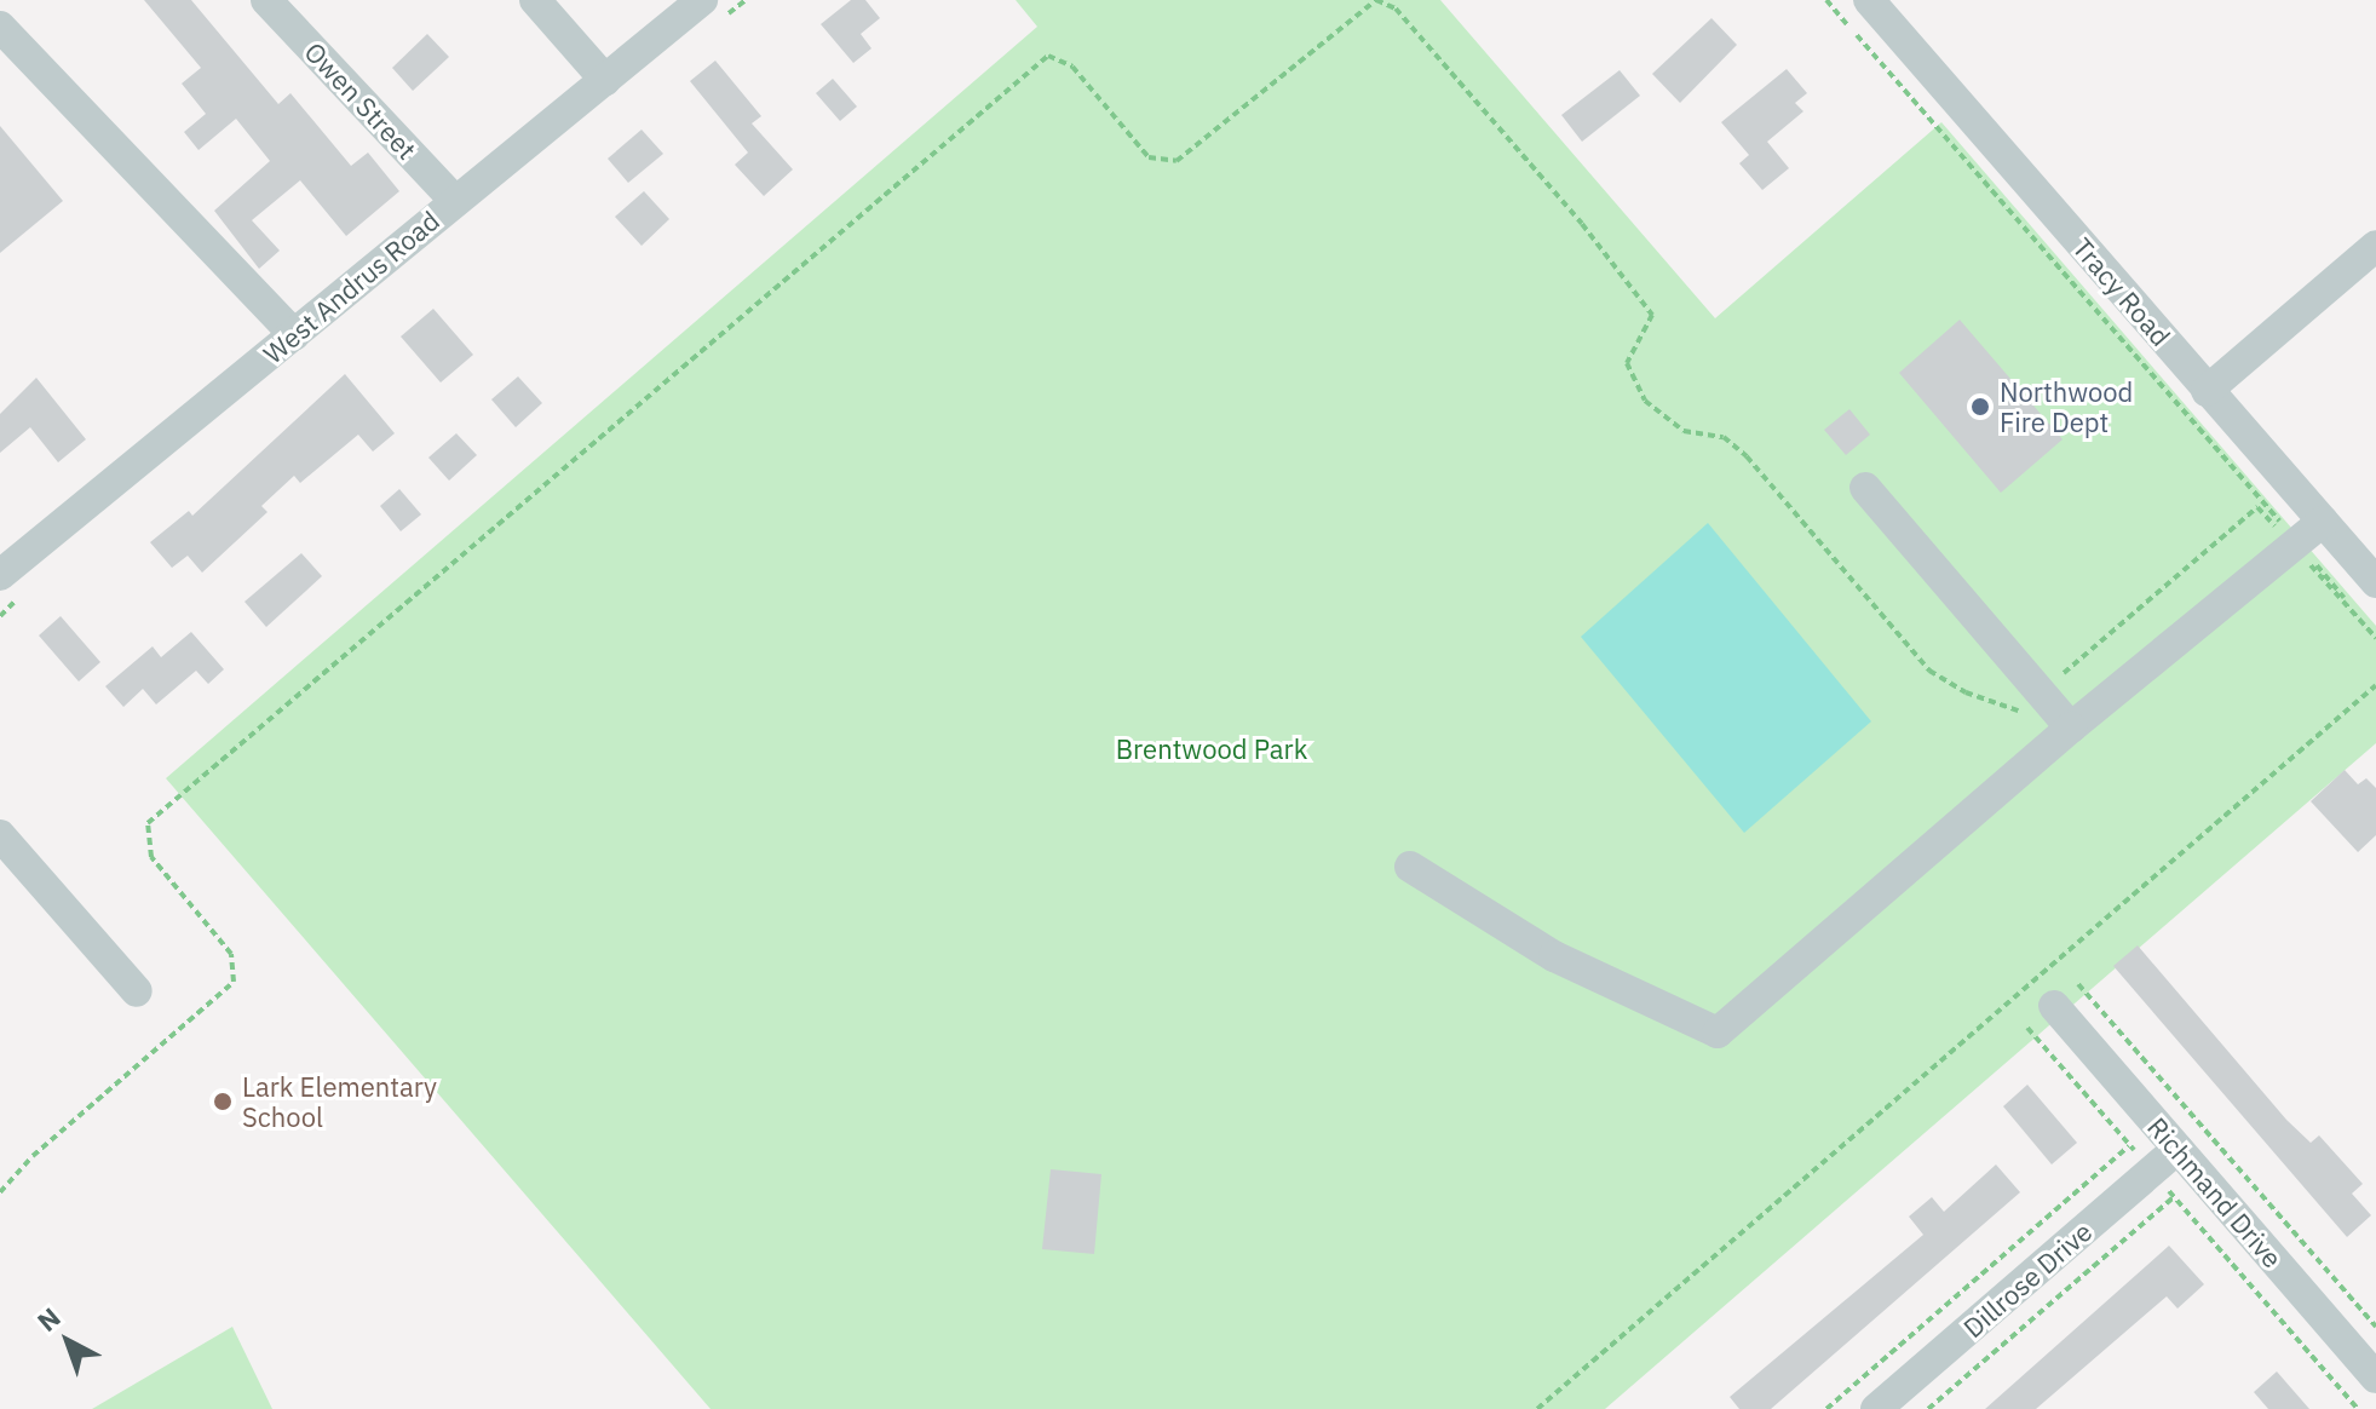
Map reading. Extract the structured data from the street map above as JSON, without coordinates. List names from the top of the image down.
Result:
{
  "streets": {
    "street": [
      "Owen Street",
      "West Andrus Road",
      "Tracy Road",
      "Richmand Drive",
      "Dillrose Drive"
    ]
  },
  "crossings": [
    ["Owen Street", "West Andrus Road"],
    ["Richmand Drive", "Dillrose Drive"]
  ],
  "parks": ["Brentwood Park"],
  "places": ["Northwood Fire Dept", "Lark Elementary School"],
  "north": "top left"
}
